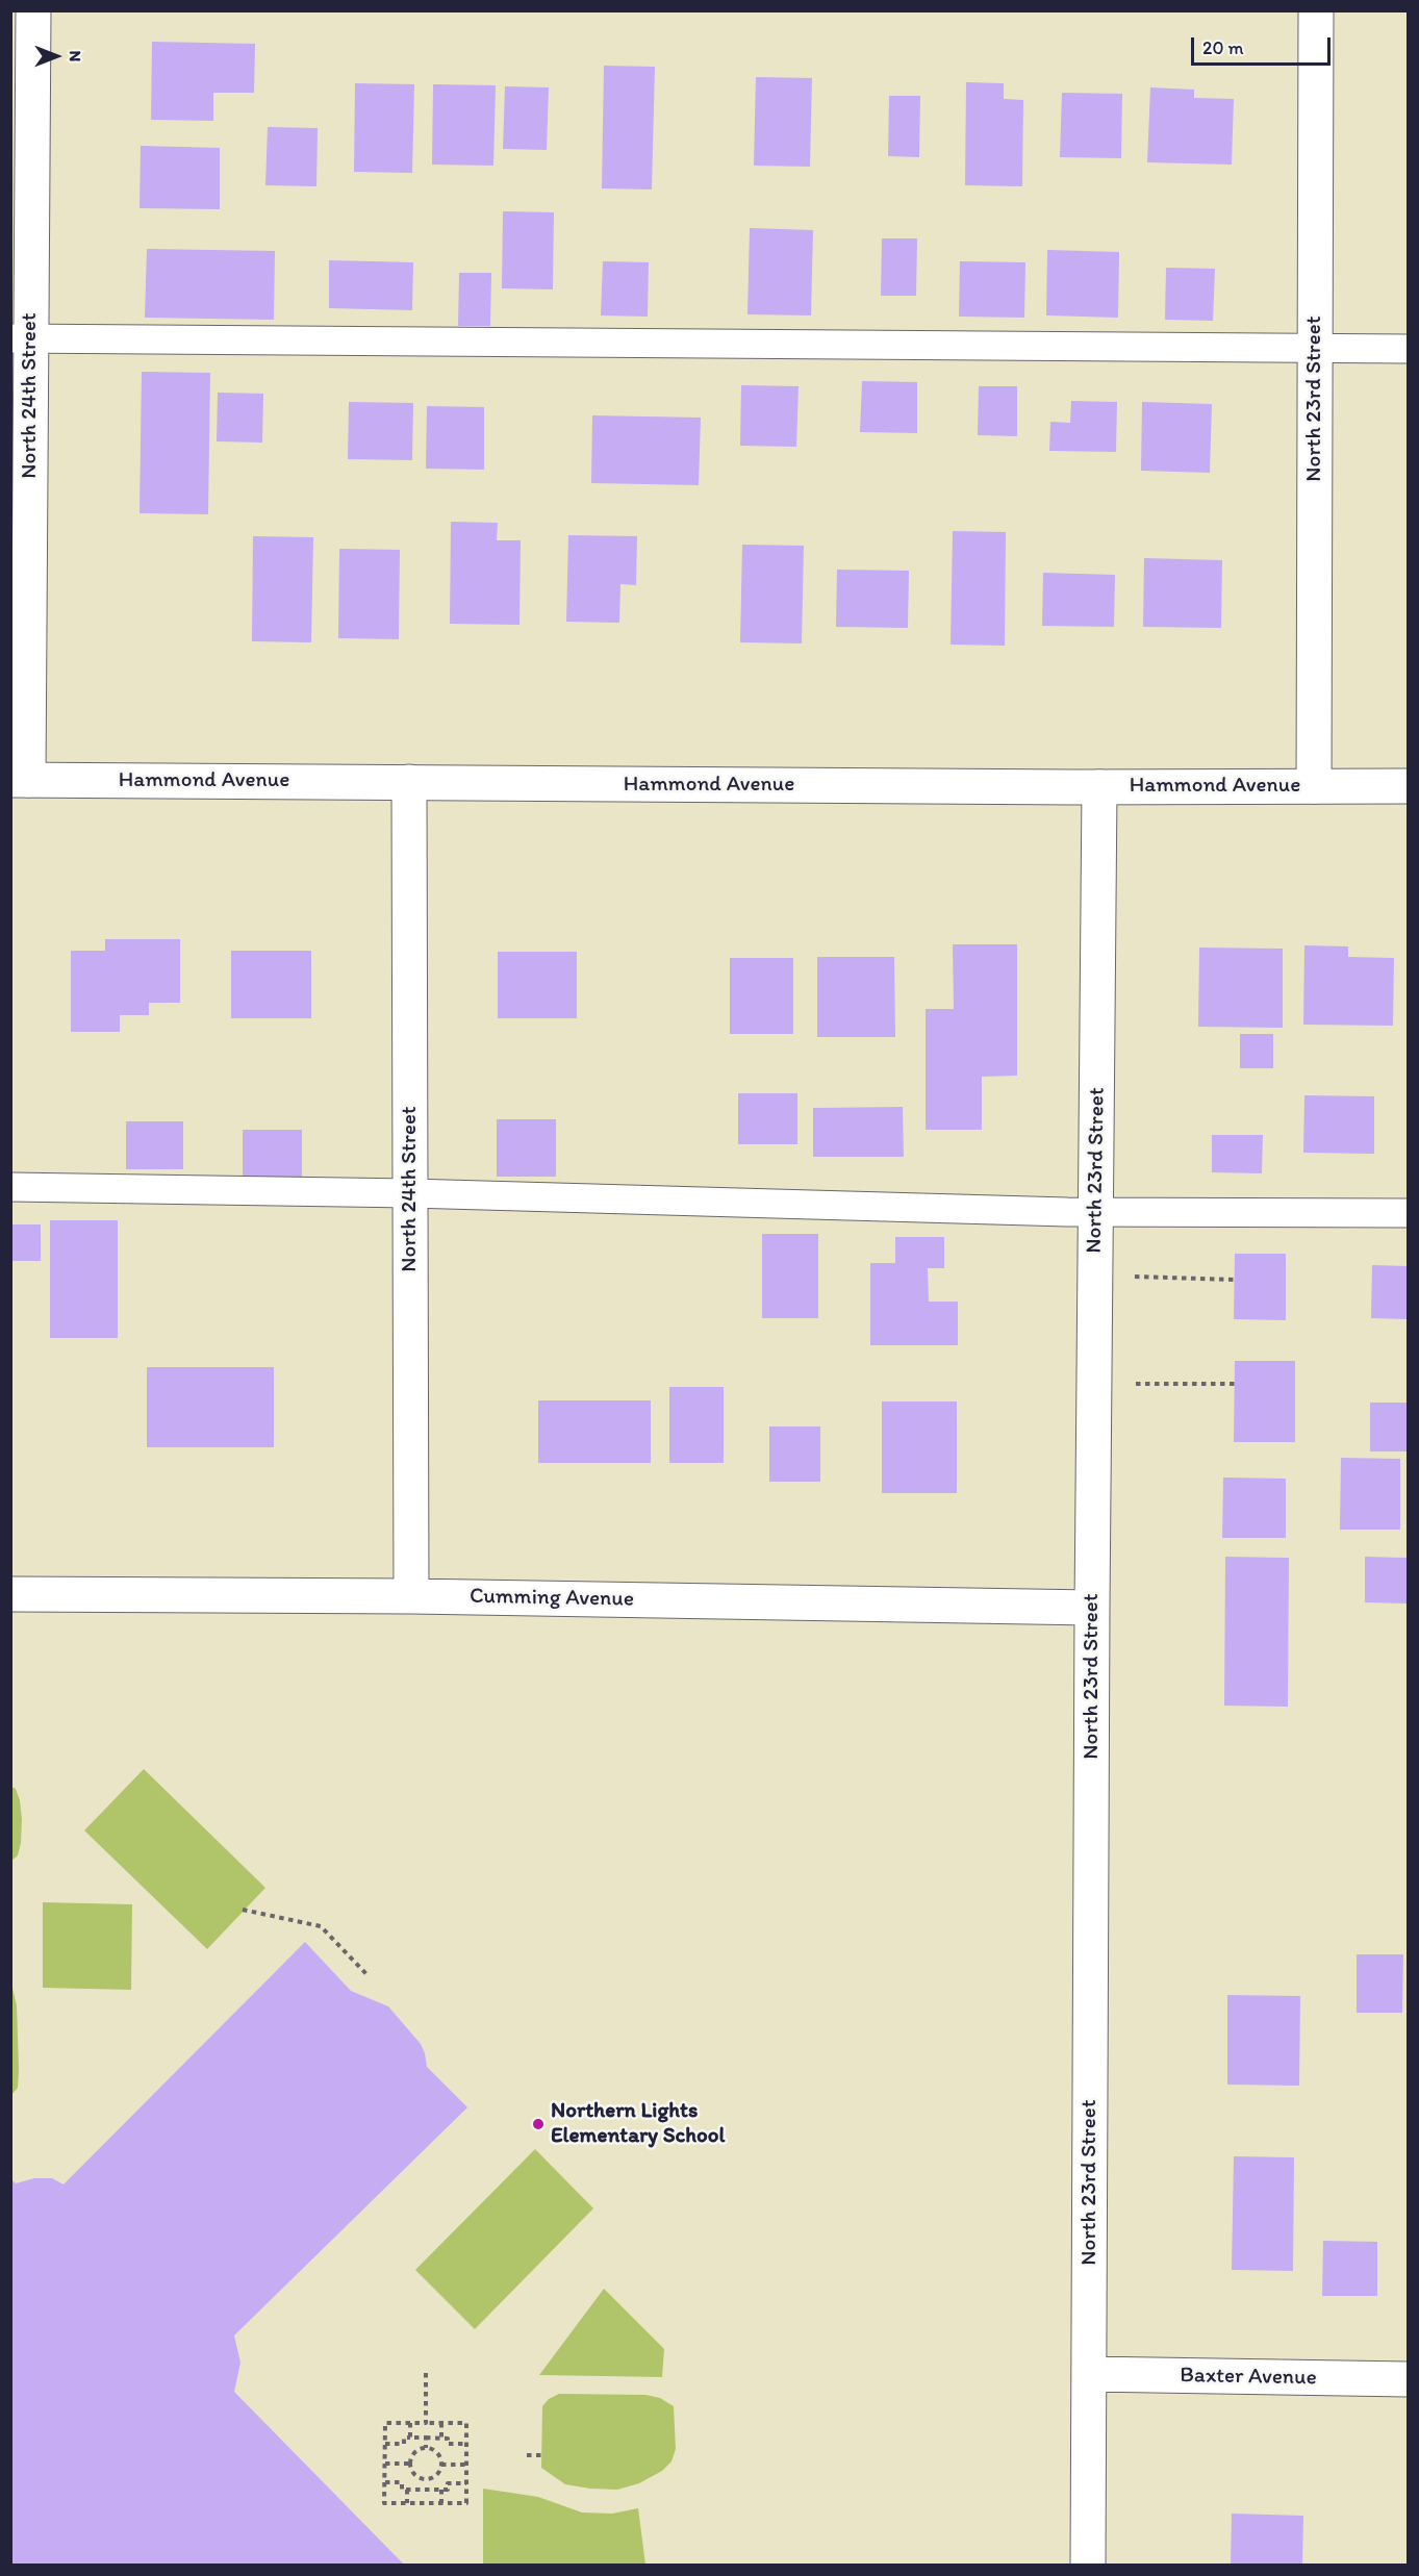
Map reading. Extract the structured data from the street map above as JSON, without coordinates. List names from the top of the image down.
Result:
{
  "streets": {
    "street": [
      "North 24th Street",
      "North 23rd Street",
      "Hammond Avenue",
      "Cumming Avenue",
      "Baxter Avenue"
    ]
  },
  "crossings": [
    ["North 24th Street", "Hammond Avenue"],
    ["North 24th Street", "Cumming Avenue"],
    ["North 23rd Street", "Hammond Avenue"],
    ["North 23rd Street", "Cumming Avenue"],
    ["North 23rd Street", "Baxter Avenue"]
  ],
  "places": ["Northern Lights Elementary School"],
  "scale_bar": "20 m",
  "north": "right"
}
